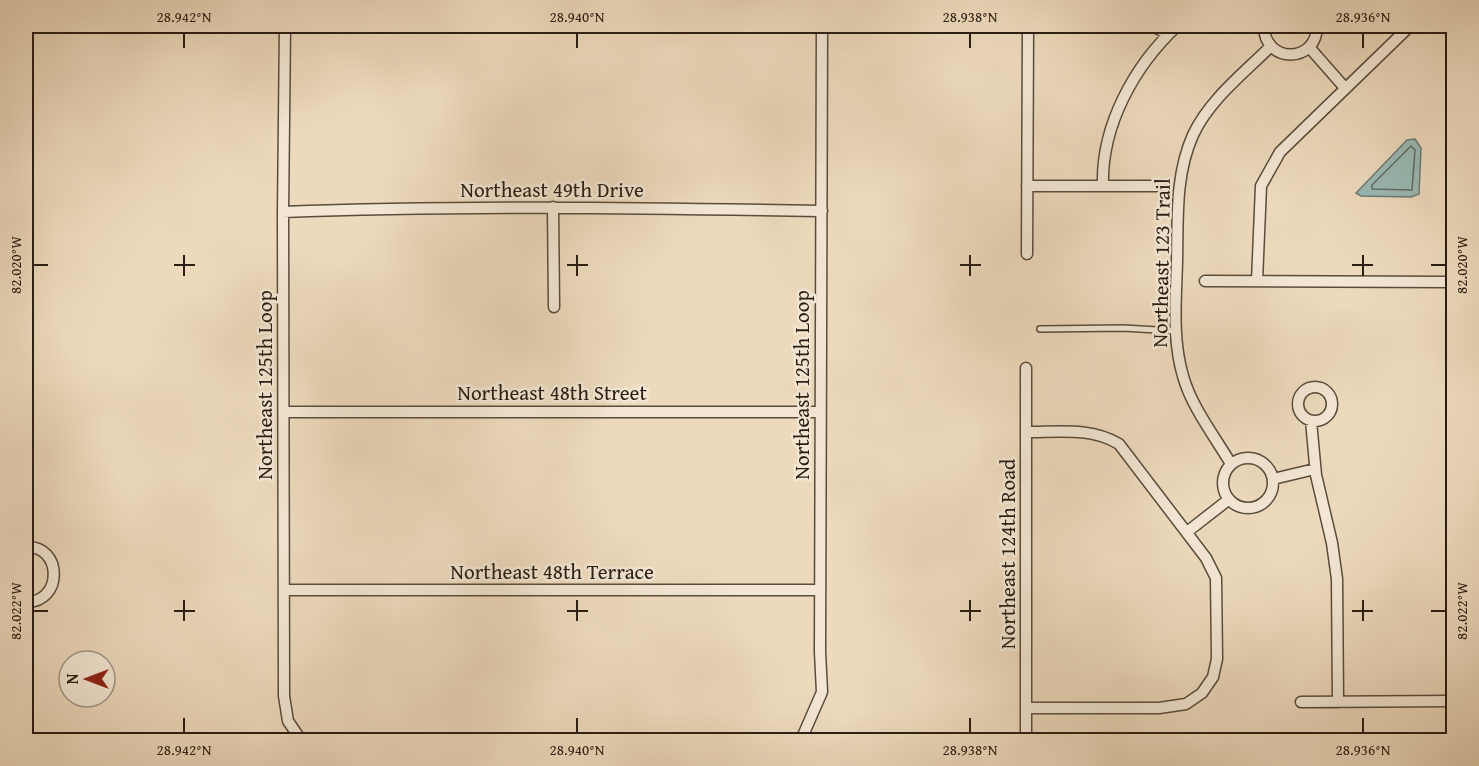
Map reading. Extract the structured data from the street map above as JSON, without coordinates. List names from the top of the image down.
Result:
{
  "streets": {
    "street": [
      "Northeast 49th Drive",
      "Northeast 123 Trail",
      "Northeast 125th Loop",
      "Northeast 48th Street",
      "Northeast 124th Road",
      "Northeast 48th Terrace"
    ]
  },
  "crossings": [
    ["Northeast 49th Drive", "Northeast 125th Loop"],
    ["Northeast 125th Loop", "Northeast 48th Street"],
    ["Northeast 125th Loop", "Northeast 48th Terrace"]
  ],
  "north": "left",
  "coordinates": [
    "28.942°N",
    "28.940°N",
    "28.938°N",
    "28.936°N",
    "82.020°W",
    "82.022°W"
  ]
}
